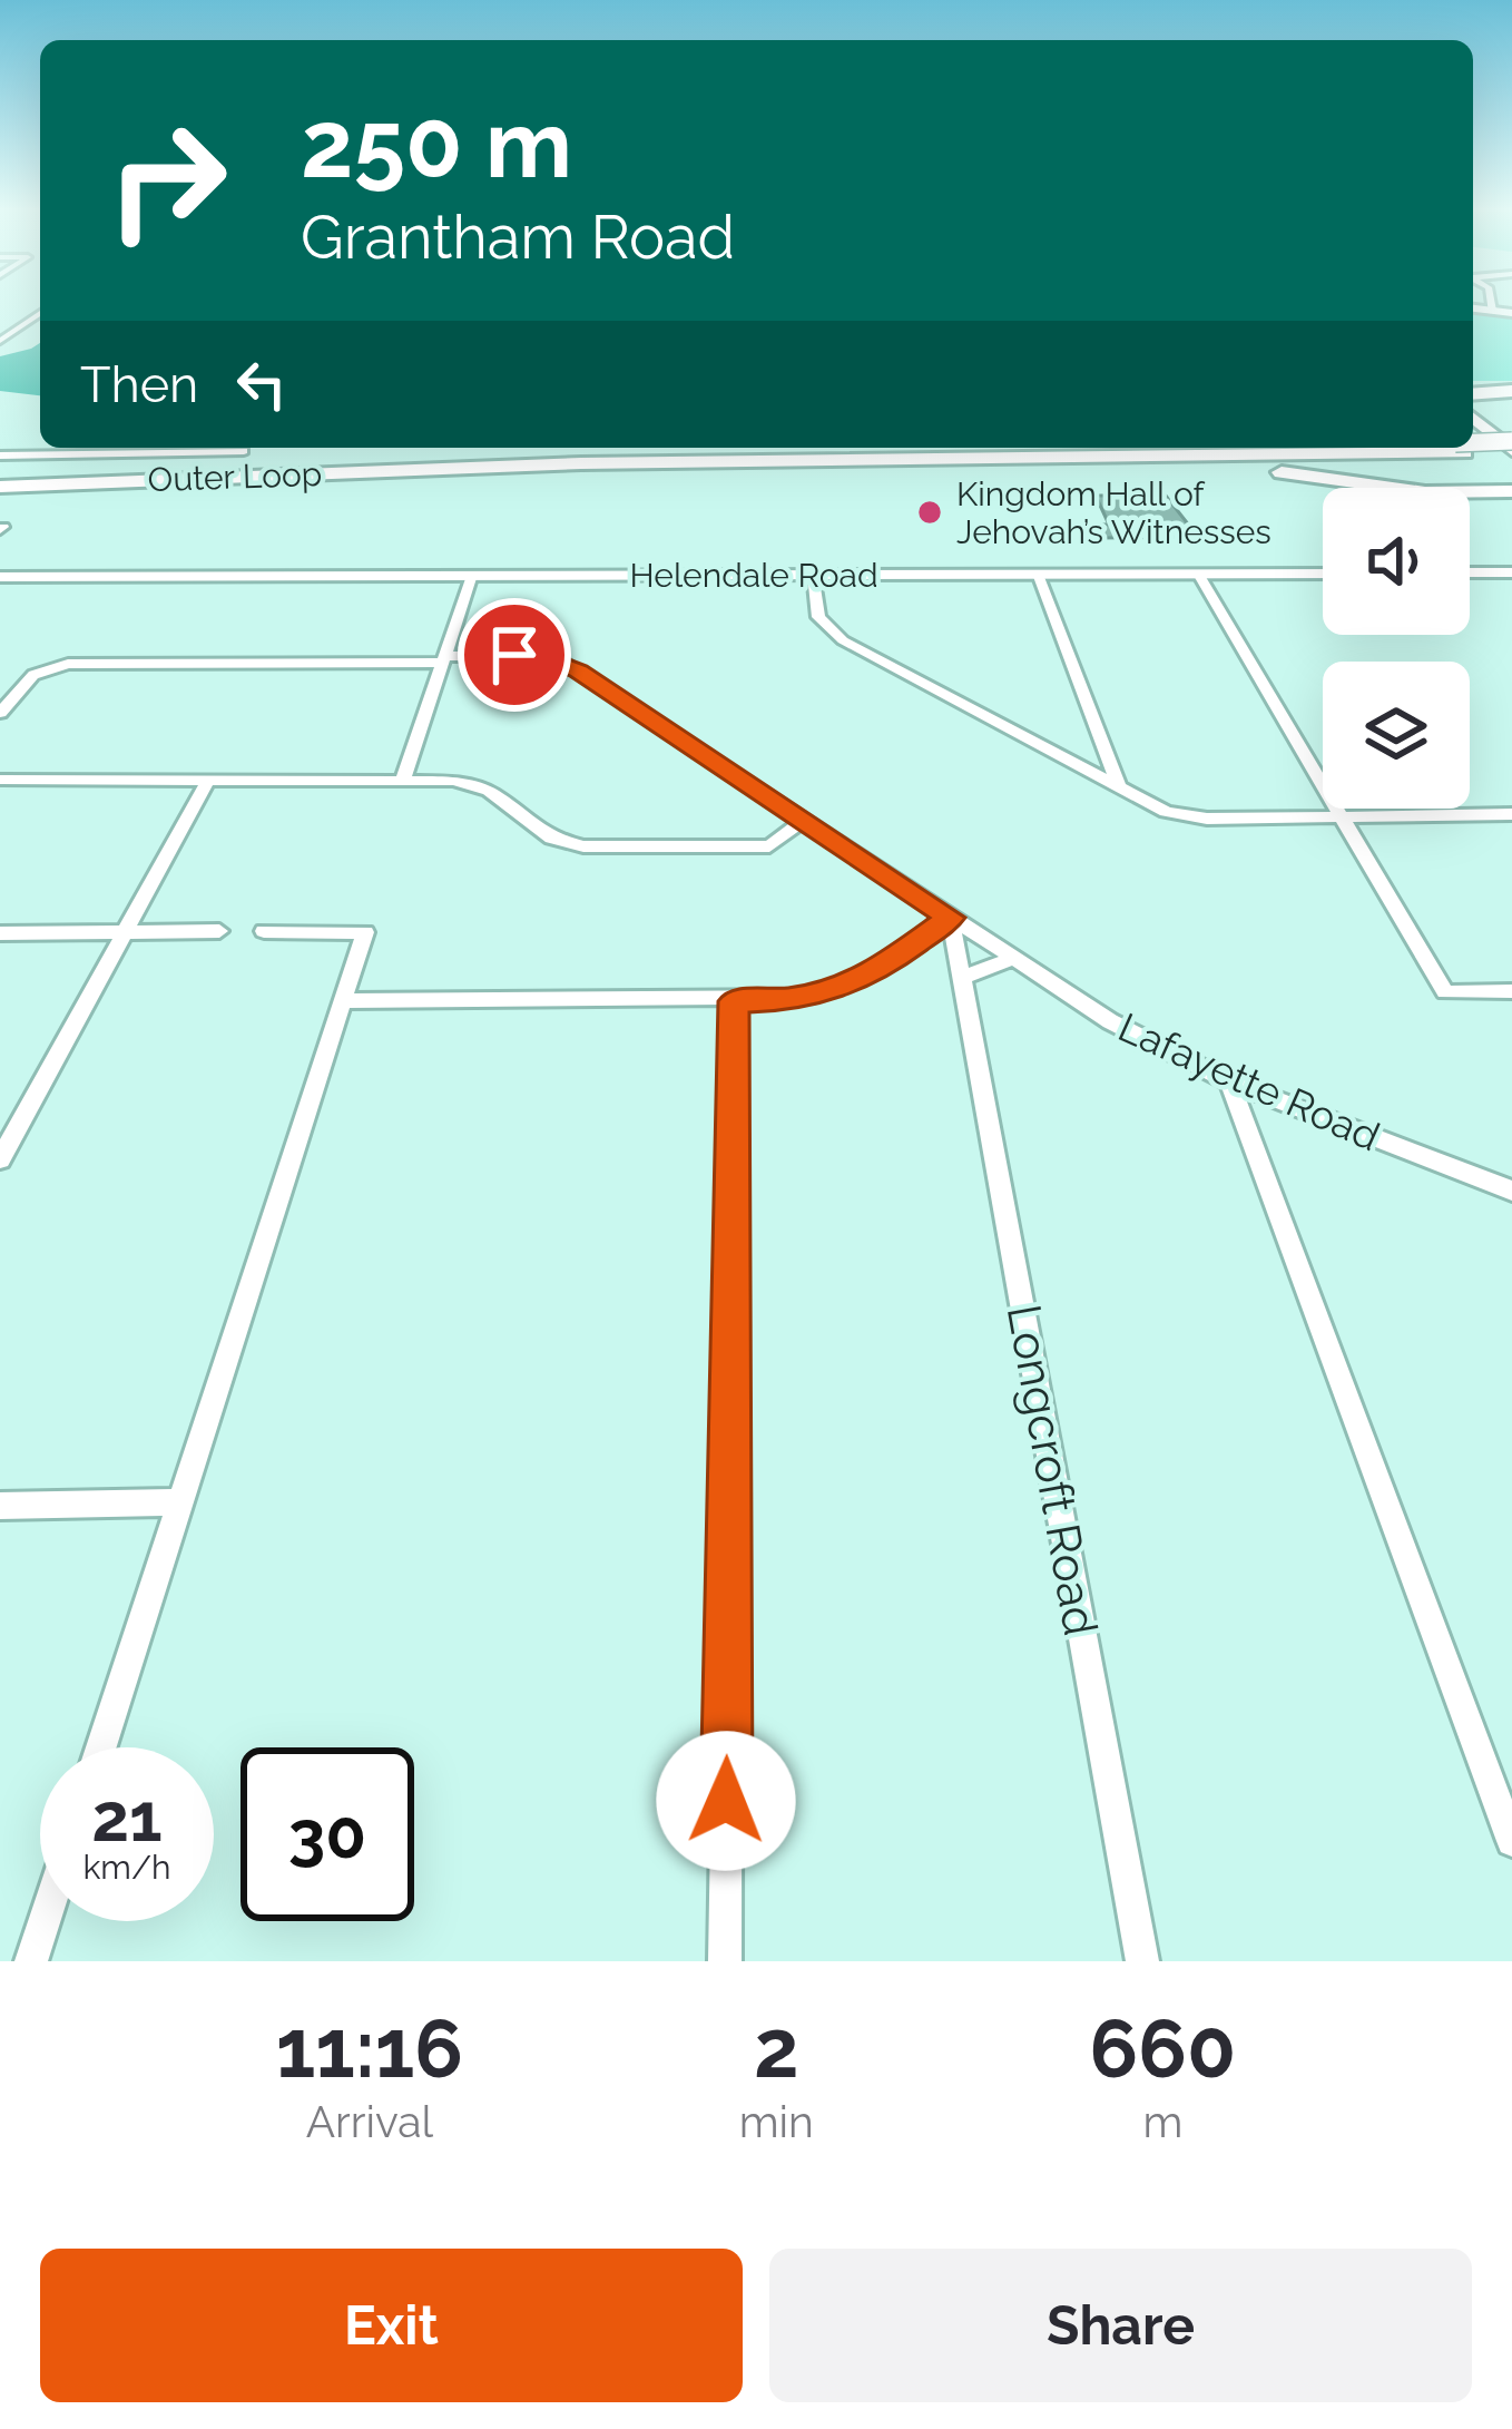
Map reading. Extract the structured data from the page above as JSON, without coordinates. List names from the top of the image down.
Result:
{
  "streets": {
    "highway": ["Outer Loop"],
    "street": ["Helendale Road", "Lafayette Road", "Longcroft Road"]
  },
  "crossings": [
    ["Lafayette Road", "Longcroft Road"]
  ],
  "places": ["Kingdom Hall of Jehovah’s Witnesses"],
  "page": {
    "turn": ["250 m", "Grantham Road"],
    "then": "Then",
    "speed": "21 km/h",
    "limit": "30",
    "eta": [
      "11:16",
      "Arrival",
      "2",
      "min",
      "660",
      "m"
    ],
    "buttons": ["Exit", "Share"]
  }
}
